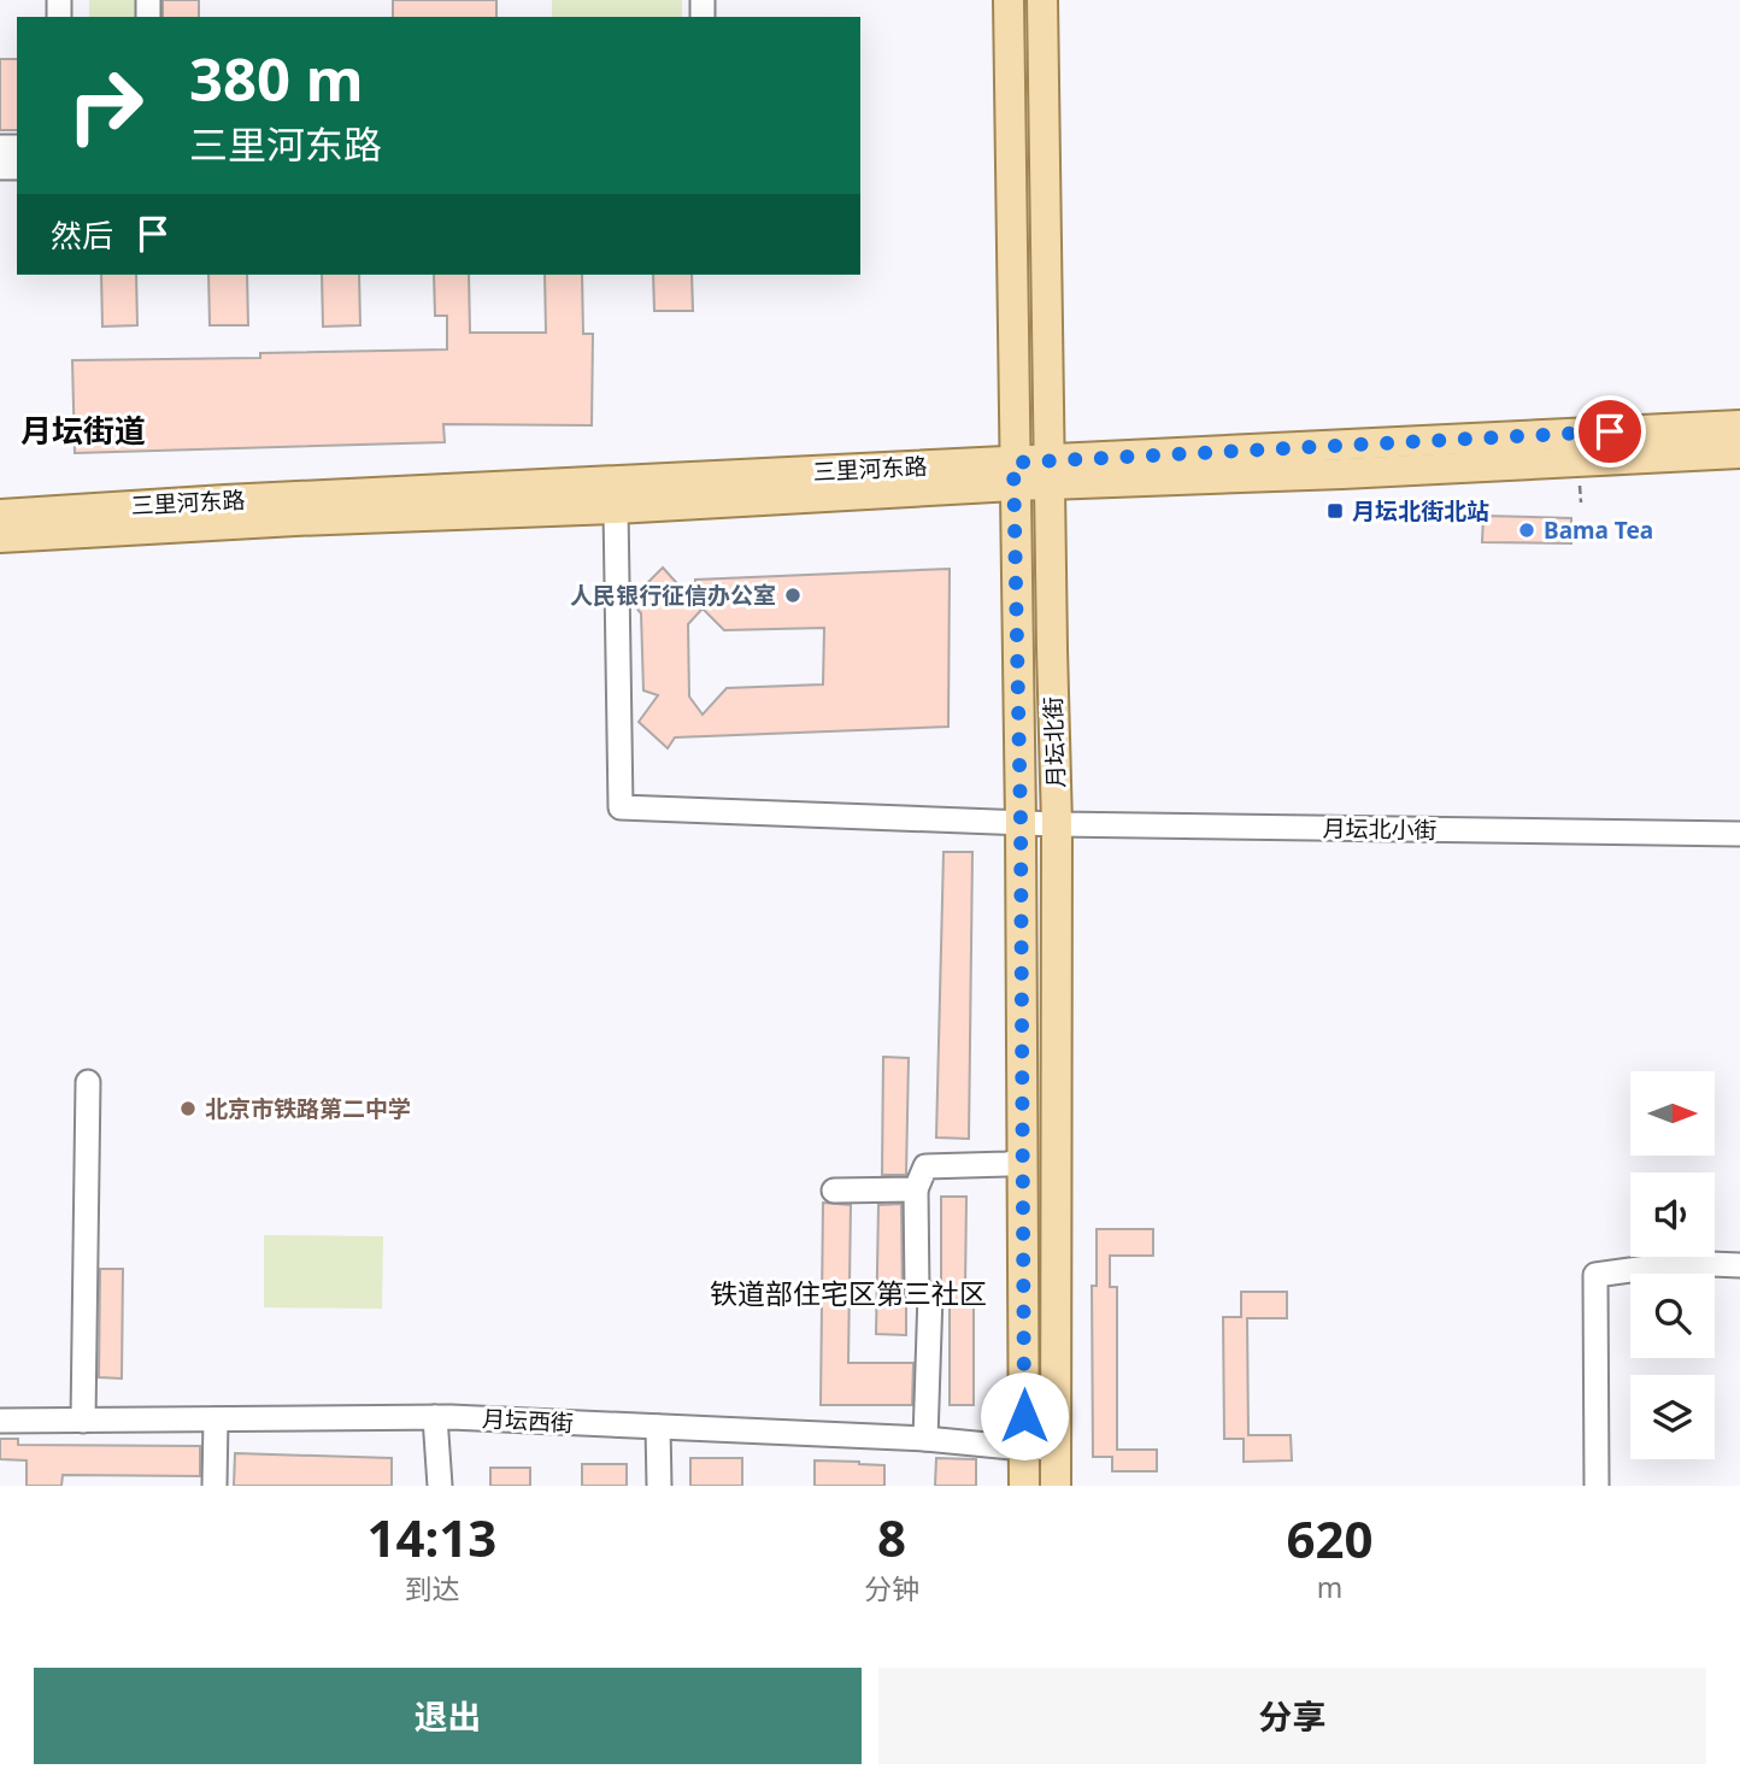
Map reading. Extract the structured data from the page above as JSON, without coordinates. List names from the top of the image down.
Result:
{
  "streets": {
    "main road": ["三里河东路", "月坛北街"],
    "street": ["月坛北小街", "月坛西街"]
  },
  "crossings": [
    ["三里河东路", "月坛北街"],
    ["三里河东路", "月坛北小街"],
    ["月坛北街", "月坛北小街"],
    ["月坛北街", "月坛西街"]
  ],
  "districts": ["月坛街道", "铁道部住宅区第三社区"],
  "places": {
    "transit": ["月坛北街北站"],
    "other": ["Bama Tea", "人民银行征信办公室", "北京市铁路第二中学"]
  },
  "north": "right",
  "page": {
    "turn": ["380 m", "三里河东路"],
    "then": "然后",
    "eta": [
      "14:13",
      "到达",
      "8",
      "分钟",
      "620",
      "m"
    ],
    "buttons": ["退出", "分享"]
  }
}
